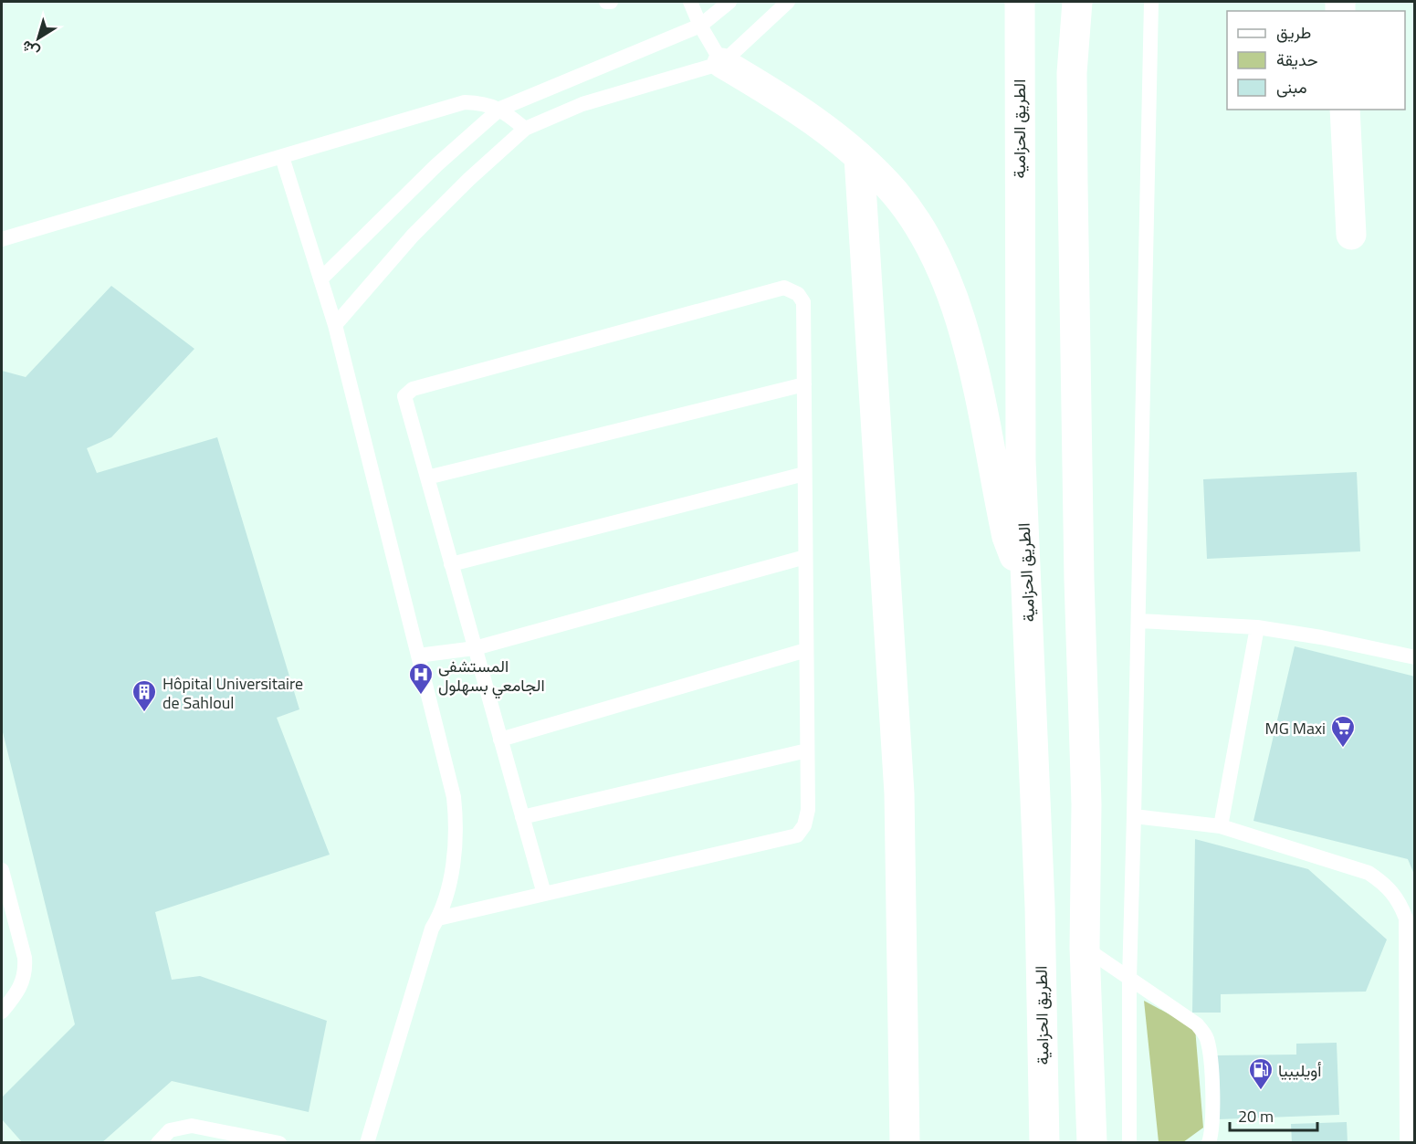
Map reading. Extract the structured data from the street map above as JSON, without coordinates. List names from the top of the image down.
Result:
{
  "streets": {
    "main road": ["الطريق الحزامية"]
  },
  "places": {
    "hospital": ["المستشفى الجامعي بسهلول"],
    "building": ["Hôpital Universitaire de Sahloul"],
    "supermarket": ["MG Maxi"],
    "fuel station": ["أويليبيا"]
  },
  "legend": ["طريق", "حديقة", "مبنى"],
  "scale_bar": "20 m",
  "north": "bottom left"
}
